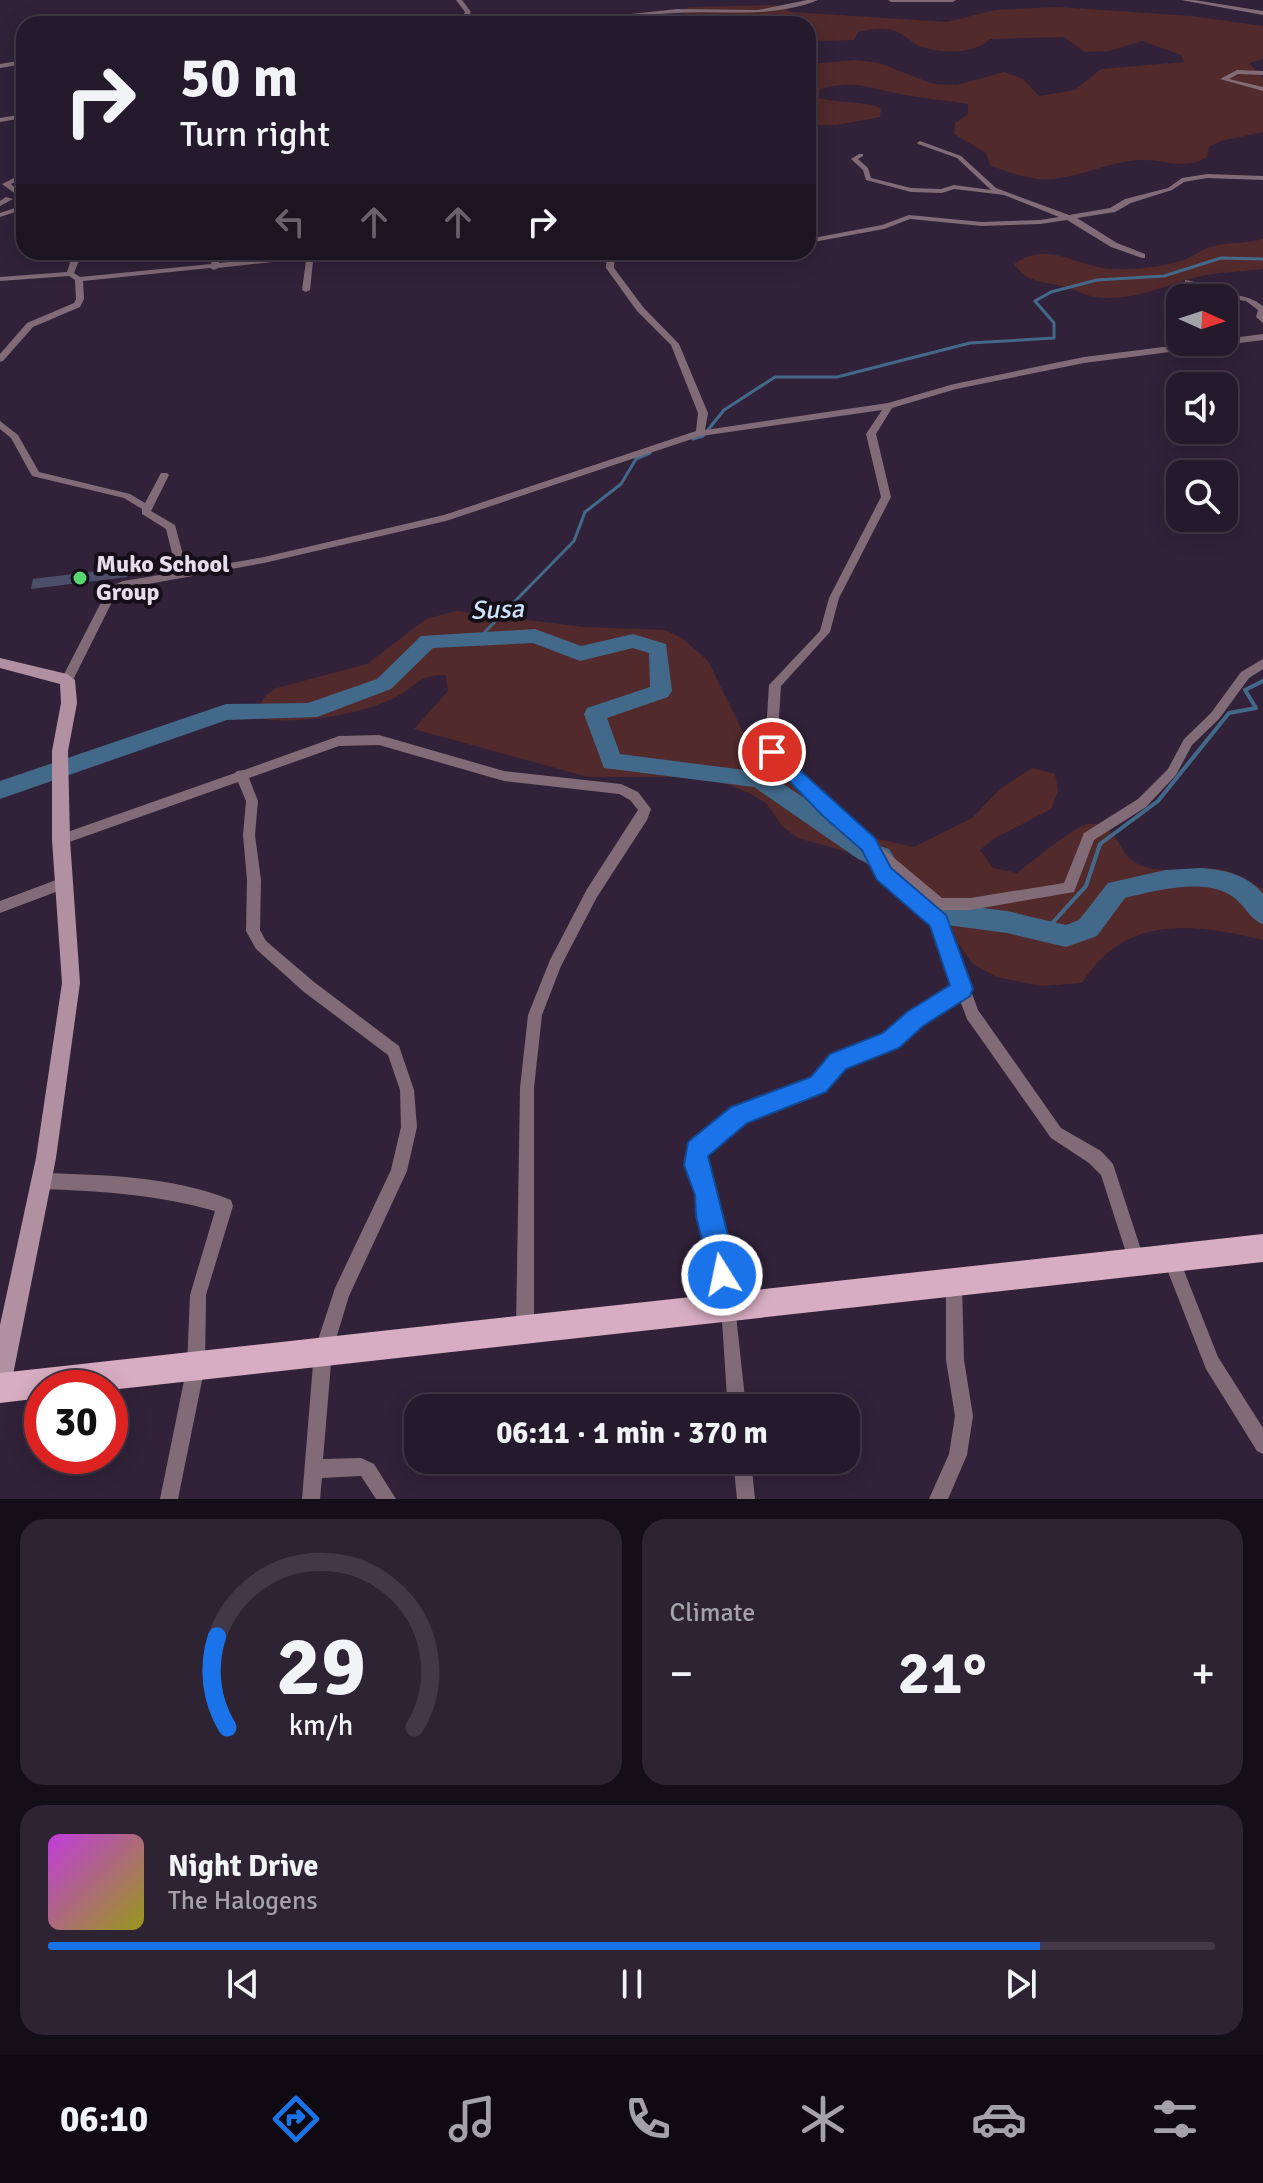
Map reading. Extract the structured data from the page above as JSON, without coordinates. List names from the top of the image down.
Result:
{
  "water": ["Susa"],
  "places": ["Muko School Group"],
  "north": "right",
  "page": {
    "turn": ["50 m", "Turn right"],
    "limit": "30",
    "trip": "06:11 · 1 min · 370 m",
    "tile": "Climate",
    "heat": ["−", "21°", "+"],
    "song": ["Night Drive", "The Halogens"],
    "tabs": "06:10",
    "gauge": ["29", "km/h"]
  }
}
